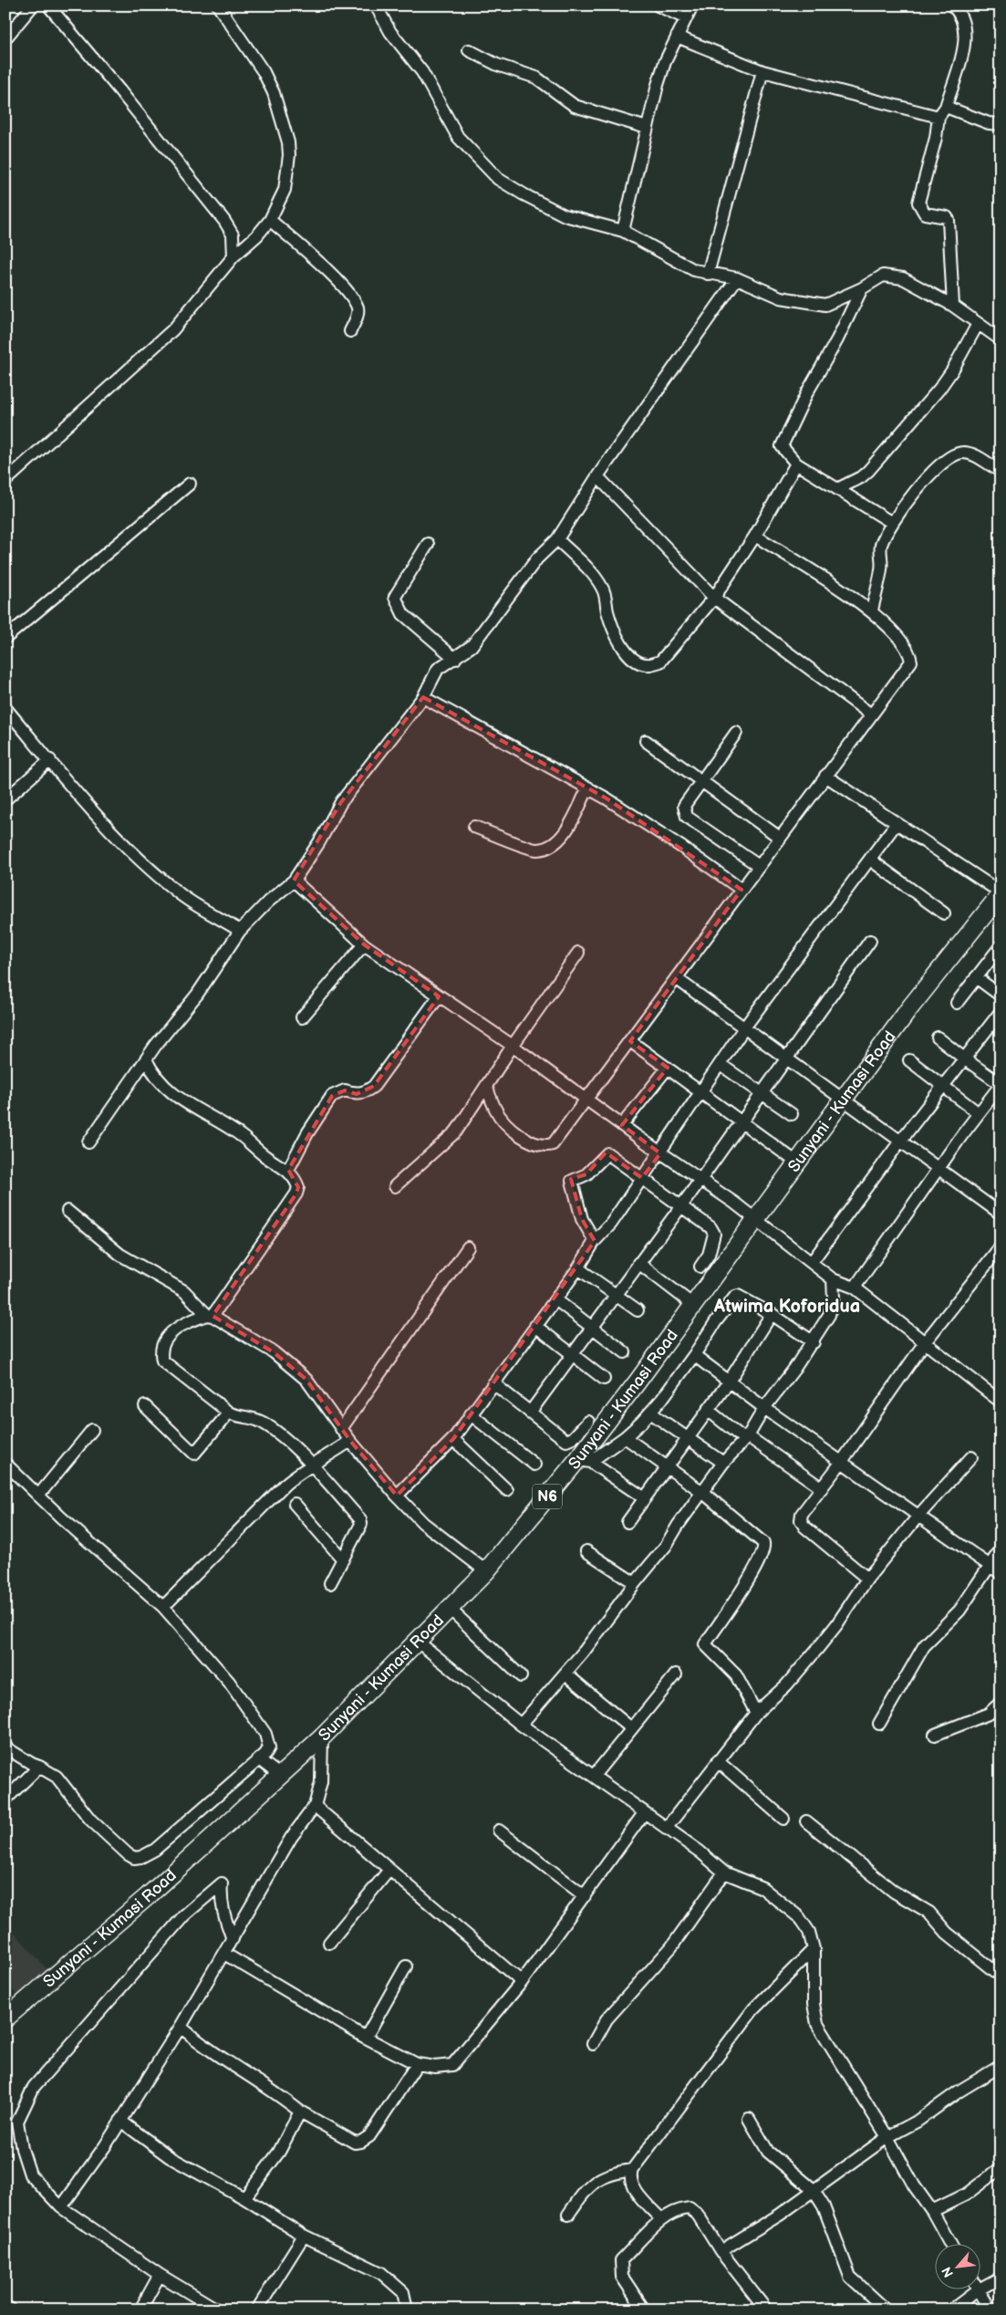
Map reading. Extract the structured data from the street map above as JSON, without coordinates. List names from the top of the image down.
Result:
{
  "streets": {
    "main road": ["Sunyani - Kumasi Road", "N6"]
  },
  "districts": ["Atwima Koforidua"],
  "north": "bottom left"
}
